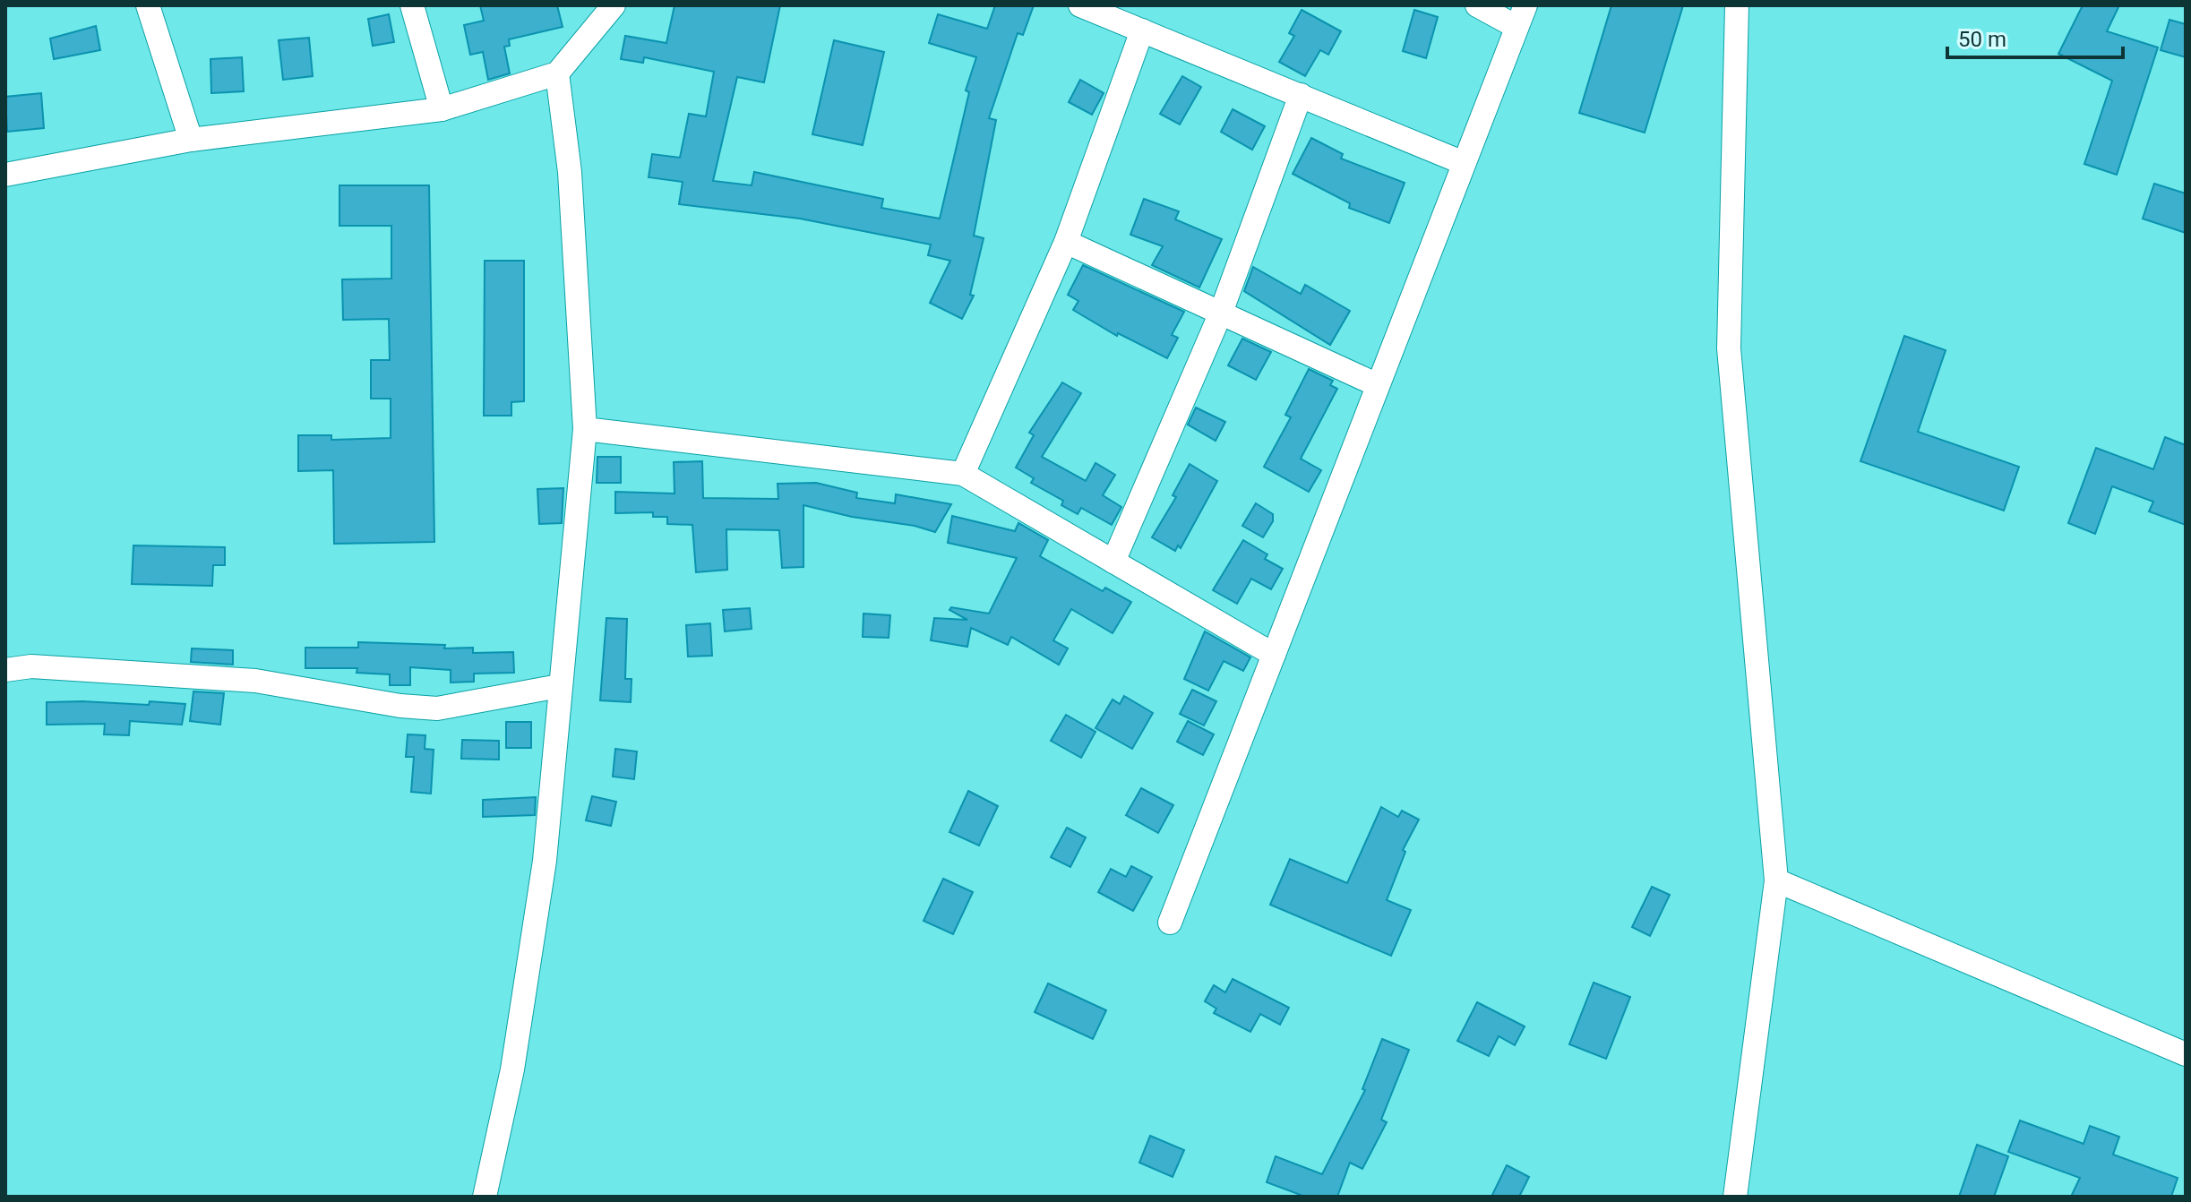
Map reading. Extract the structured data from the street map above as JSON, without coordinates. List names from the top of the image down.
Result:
{
  "scale_bar": "50 m"
}
